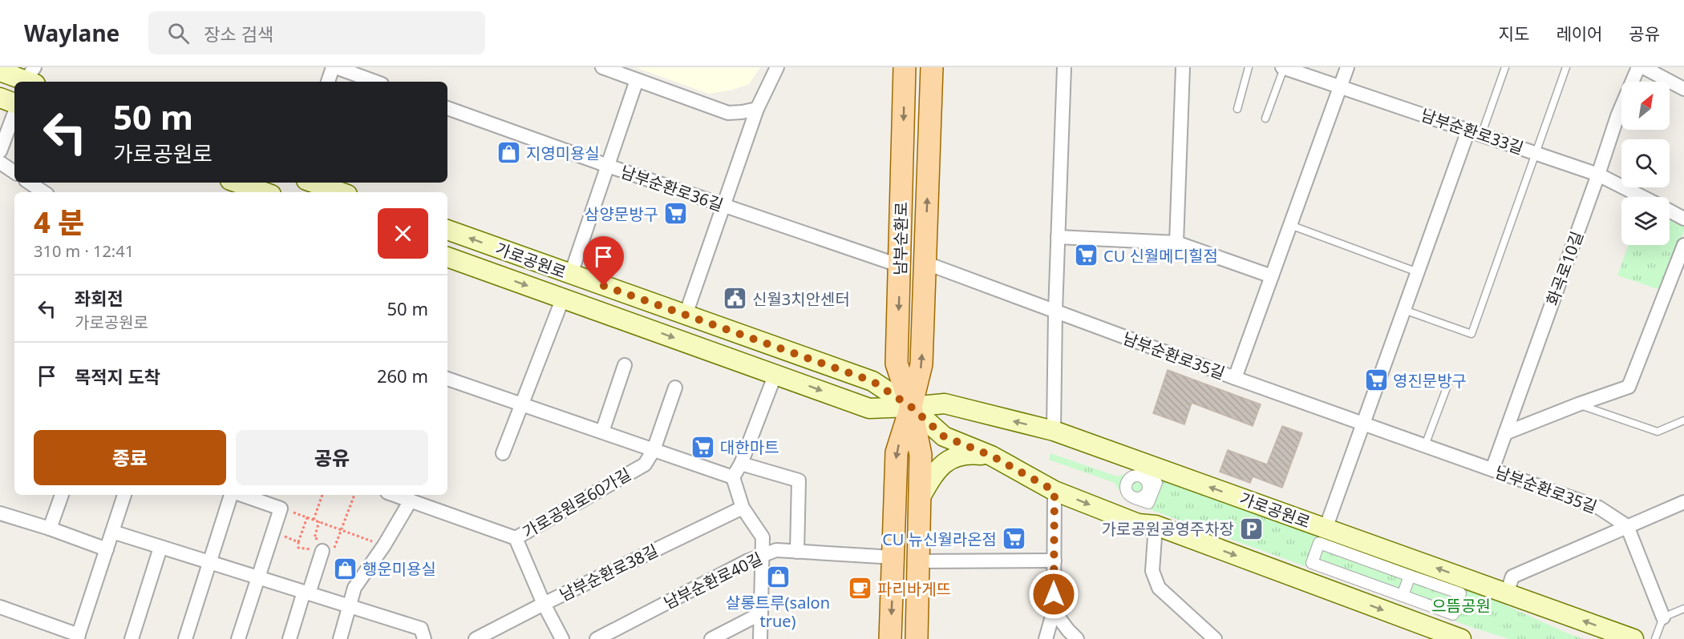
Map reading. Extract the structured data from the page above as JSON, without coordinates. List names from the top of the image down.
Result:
{
  "streets": {
    "main road": ["남부순환로", "가로공원로"],
    "street": [
      "남부순환로33길",
      "남부순환로36길",
      "화곡로10길",
      "남부순환로35길",
      "가로공원로60가길",
      "남부순환로38길",
      "남부순환로40길"
    ]
  },
  "crossings": [
    ["남부순환로33길", "화곡로10길"],
    ["남부순환로36길", "남부순환로"],
    ["남부순환로", "가로공원로"],
    ["남부순환로", "남부순환로35길"],
    ["남부순환로", "남부순환로40길"],
    ["화곡로10길", "남부순환로35길"]
  ],
  "parks": ["으뜸공원"],
  "places": {
    "shop": ["지영미용실", "행운미용실", "살롱트루(salon true)"],
    "supermarket": [
      "삼양문방구",
      "CU 신월메디힐점",
      "영진문방구",
      "대한마트",
      "CU 뉴신월라온점"
    ],
    "public building": ["신월3치안센터"],
    "parking": ["가로공원공영주차장"],
    "cafe": ["파리바게뜨"]
  },
  "north": "top right",
  "page": {
    "header": "Waylane",
    "search": "장소 검색",
    "nav": ["지도", "레이어", "공유"],
    "turn": ["50 m", "가로공원로"],
    "heading": ["4 분", "310 m · 12:41"],
    "list": [
      {
        "name": "좌회전",
        "note": "가로공원로",
        "value": "50 m"
      },
      {
        "name": "목적지 도착",
        "value": "260 m"
      }
    ],
    "buttons": ["종료", "공유"]
  }
}
